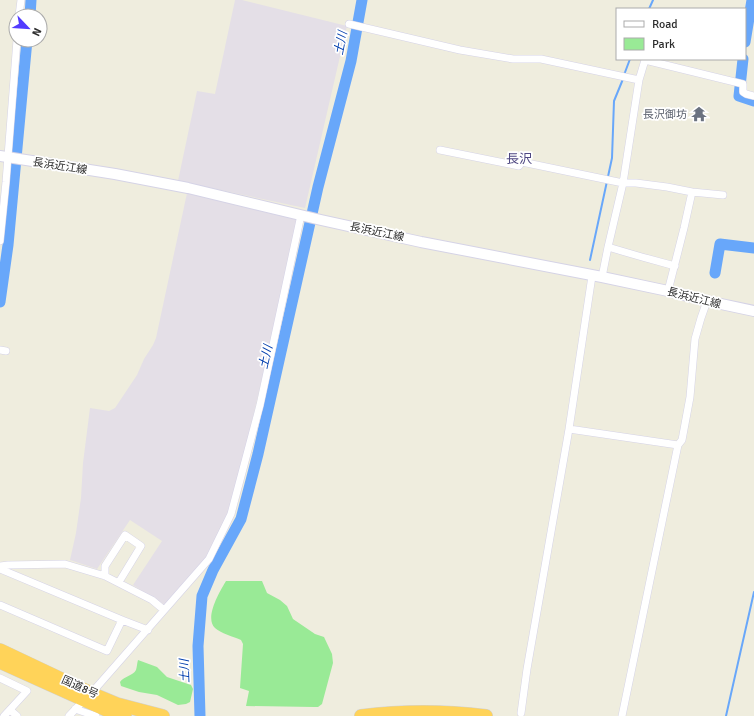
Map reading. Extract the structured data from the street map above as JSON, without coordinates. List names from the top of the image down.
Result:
{
  "streets": {
    "highway": ["国道8号"],
    "main road": ["長浜近江線"]
  },
  "districts": ["長沢"],
  "water": ["土川"],
  "places": {
    "temple": ["長沢御坊"]
  },
  "legend": ["Road", "Park"],
  "north": "bottom right"
}
